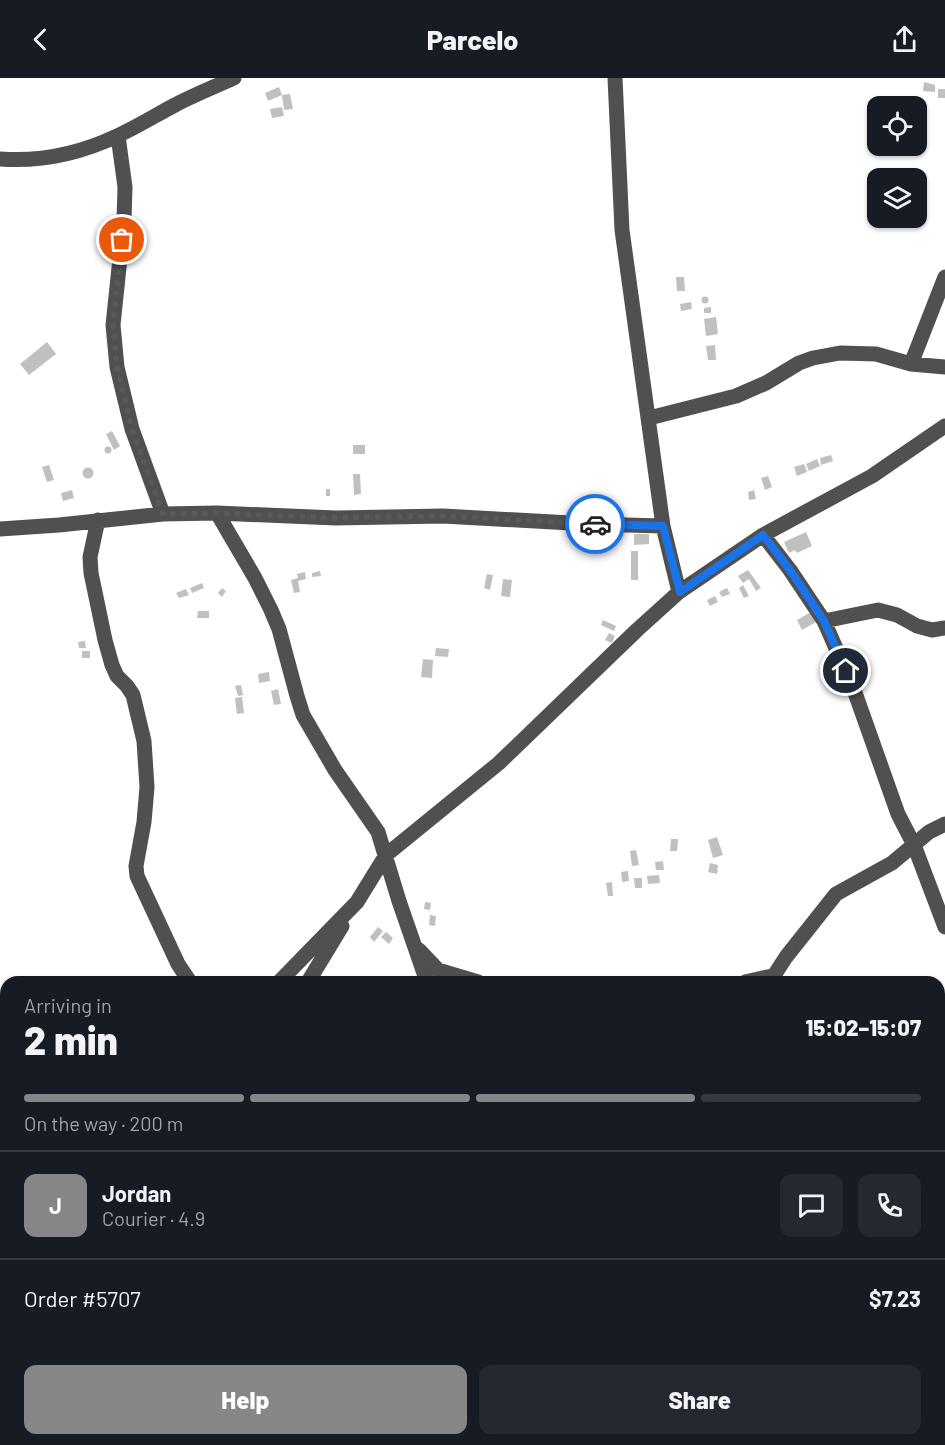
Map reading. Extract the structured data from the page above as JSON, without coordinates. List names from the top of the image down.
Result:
{
  "page": {
    "header": "Parcelo",
    "heading": ["2 min", "Arriving in", "15:02–15:07"],
    "panel": [
      "Jordan",
      "Courier · 4.9",
      "Order #5707",
      "$7.23"
    ],
    "bar": "On the way · 200 m",
    "round": "J",
    "buttons": ["Help", "Share"]
  }
}
